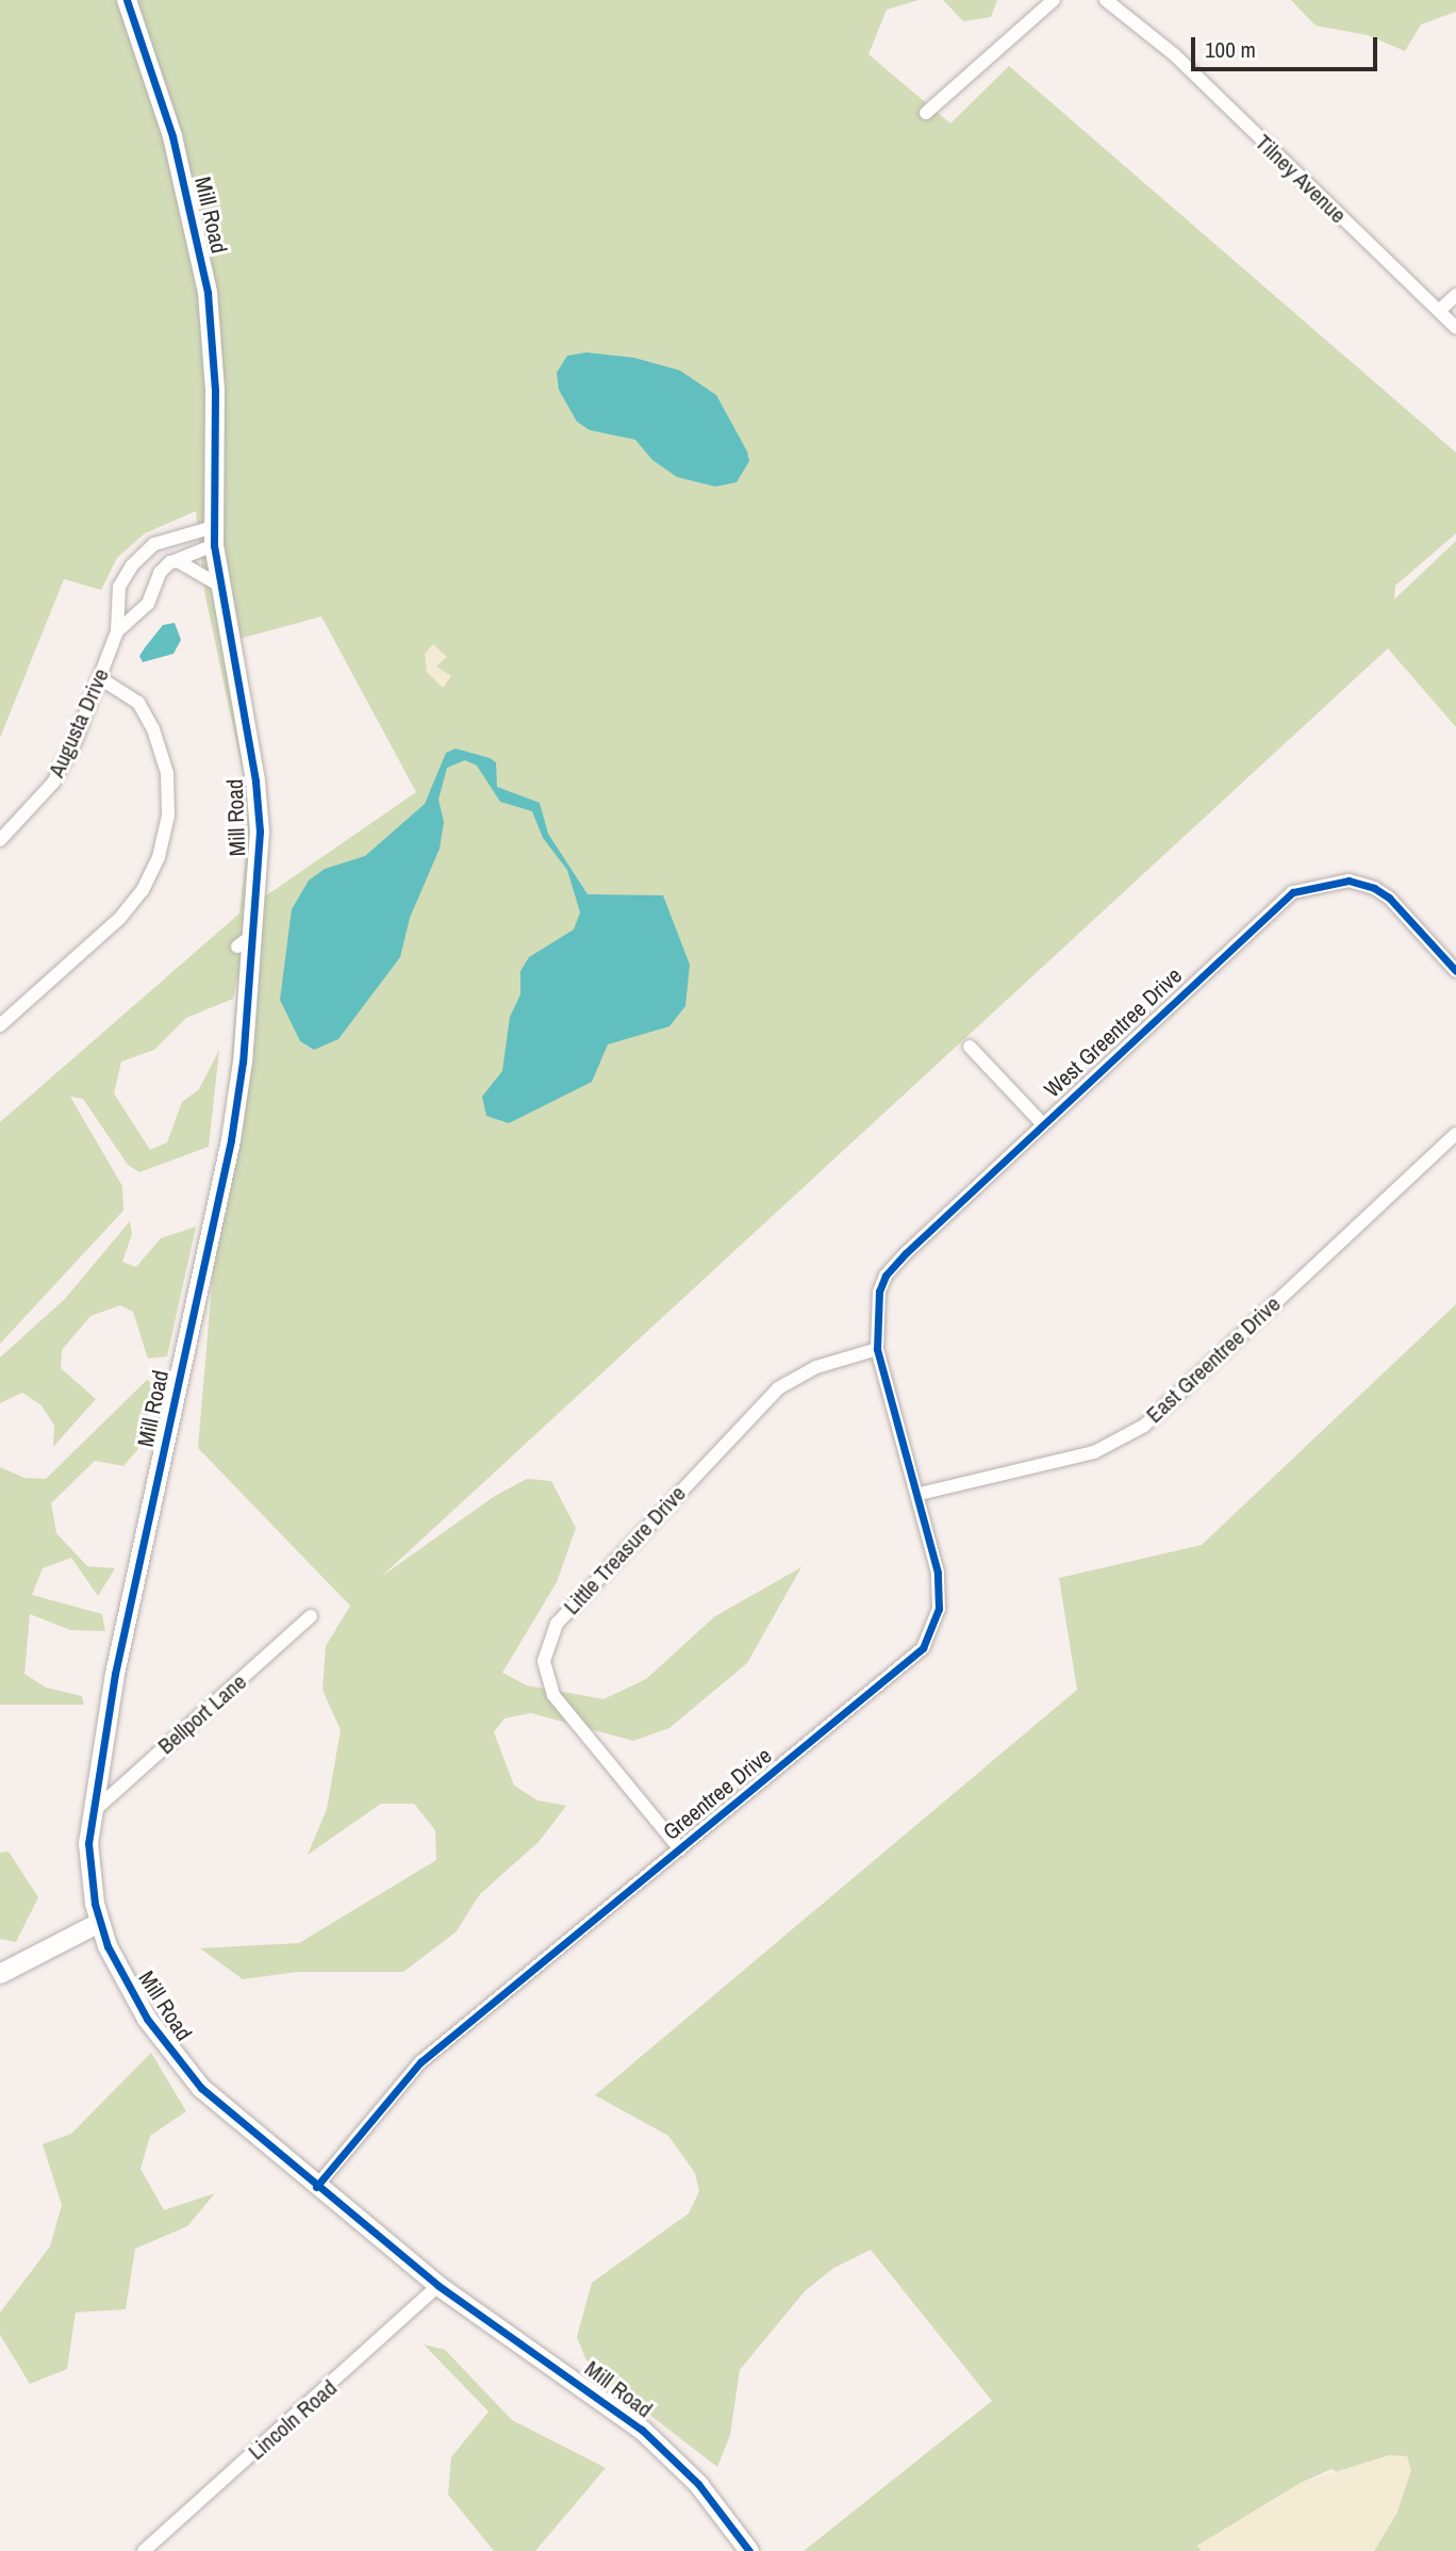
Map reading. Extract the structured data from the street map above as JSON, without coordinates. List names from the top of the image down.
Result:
{
  "streets": {
    "main road": ["Mill Road"],
    "street": [
      "Tilney Avenue",
      "Augusta Drive",
      "West Greentree Drive",
      "East Greentree Drive",
      "Little Treasure Drive",
      "Bellport Lane",
      "Greentree Drive",
      "Lincoln Road"
    ]
  },
  "crossings": [
    ["Mill Road", "Augusta Drive"],
    ["Mill Road", "Bellport Lane"],
    ["Mill Road", "Greentree Drive"],
    ["Mill Road", "Lincoln Road"],
    ["West Greentree Drive", "Little Treasure Drive"],
    ["West Greentree Drive", "Greentree Drive"],
    ["East Greentree Drive", "Greentree Drive"],
    ["Little Treasure Drive", "Greentree Drive"]
  ],
  "scale_bar": "100 m"
}
